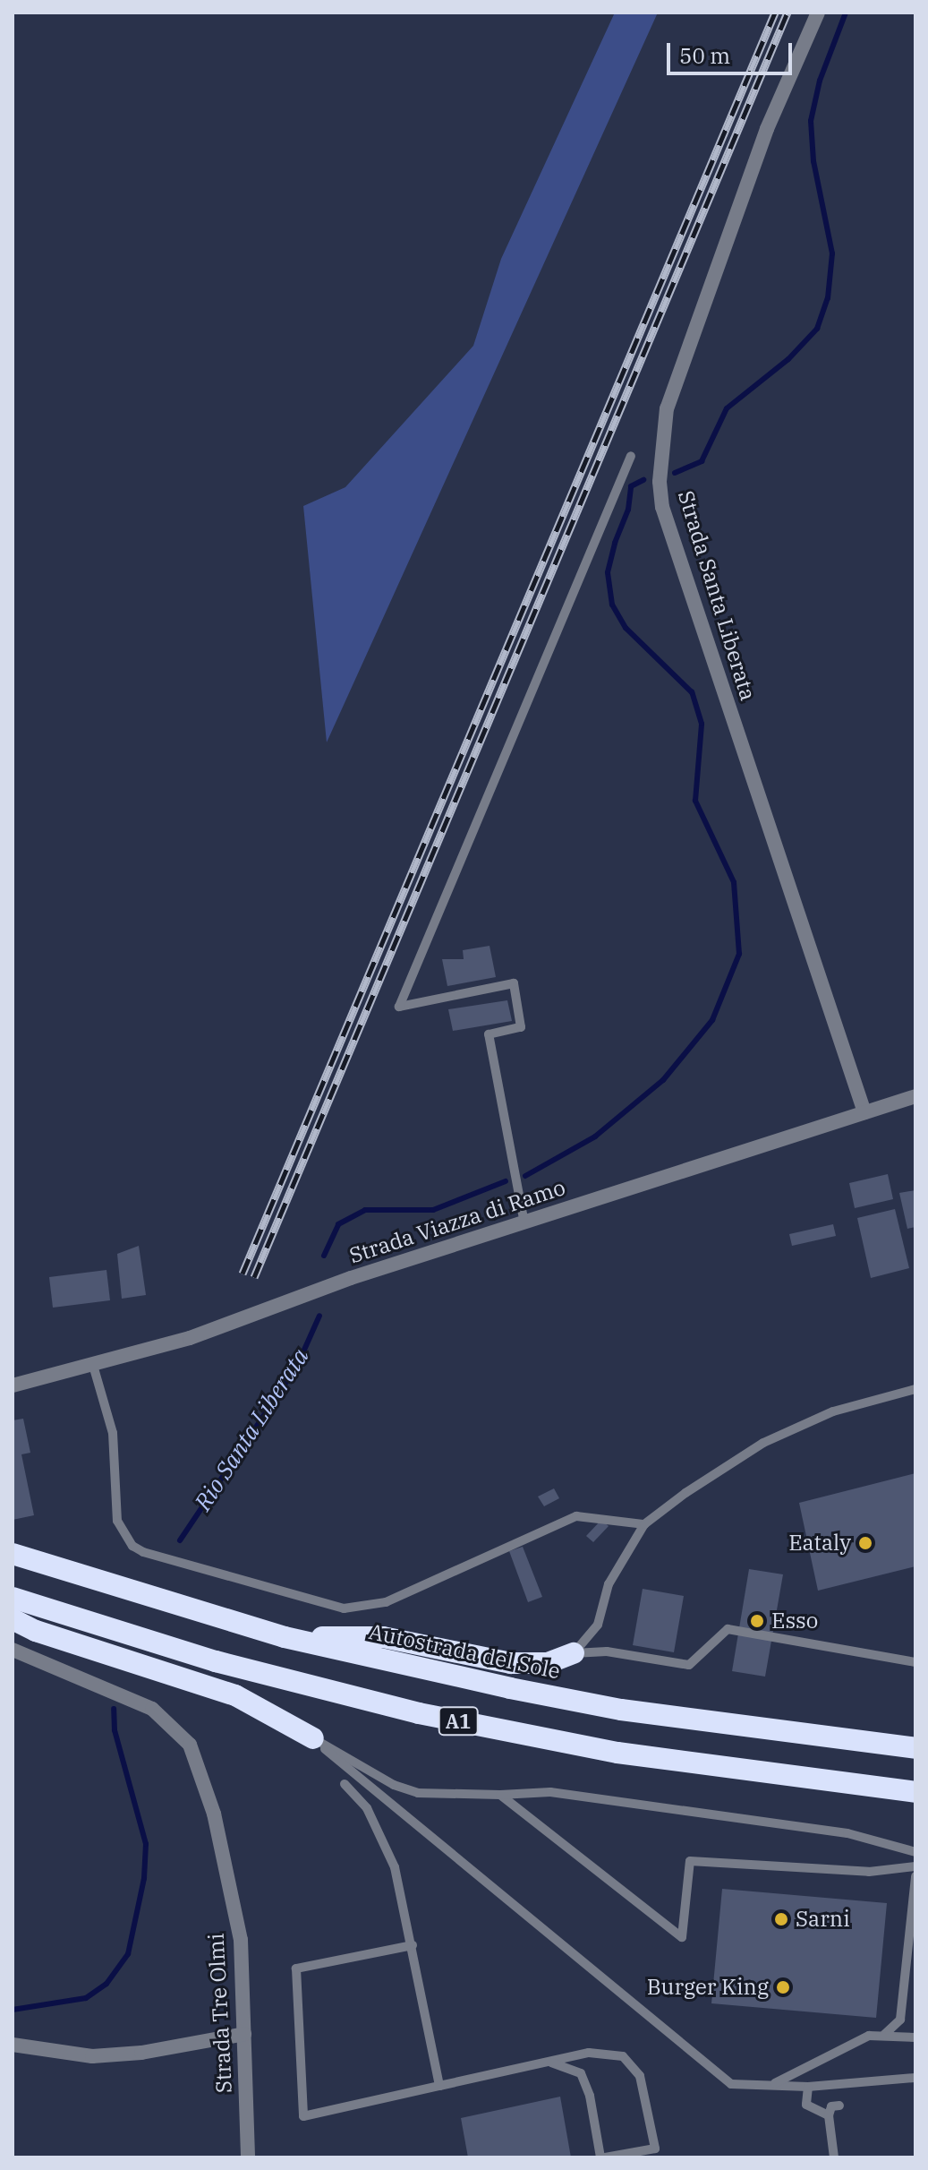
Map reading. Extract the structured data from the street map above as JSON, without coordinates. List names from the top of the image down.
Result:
{
  "streets": {
    "highway": ["Autostrada del Sole", "A1"],
    "street": ["Strada Santa Liberata", "Strada Viazza di Ramo", "Strada Tre Olmi"]
  },
  "crossings": [
    ["Strada Santa Liberata", "Strada Viazza di Ramo"]
  ],
  "water": ["Rio Santa Liberata"],
  "places": [
    "Eataly",
    "Esso",
    "Sarni",
    "Burger King"
  ],
  "scale_bar": "50 m"
}
